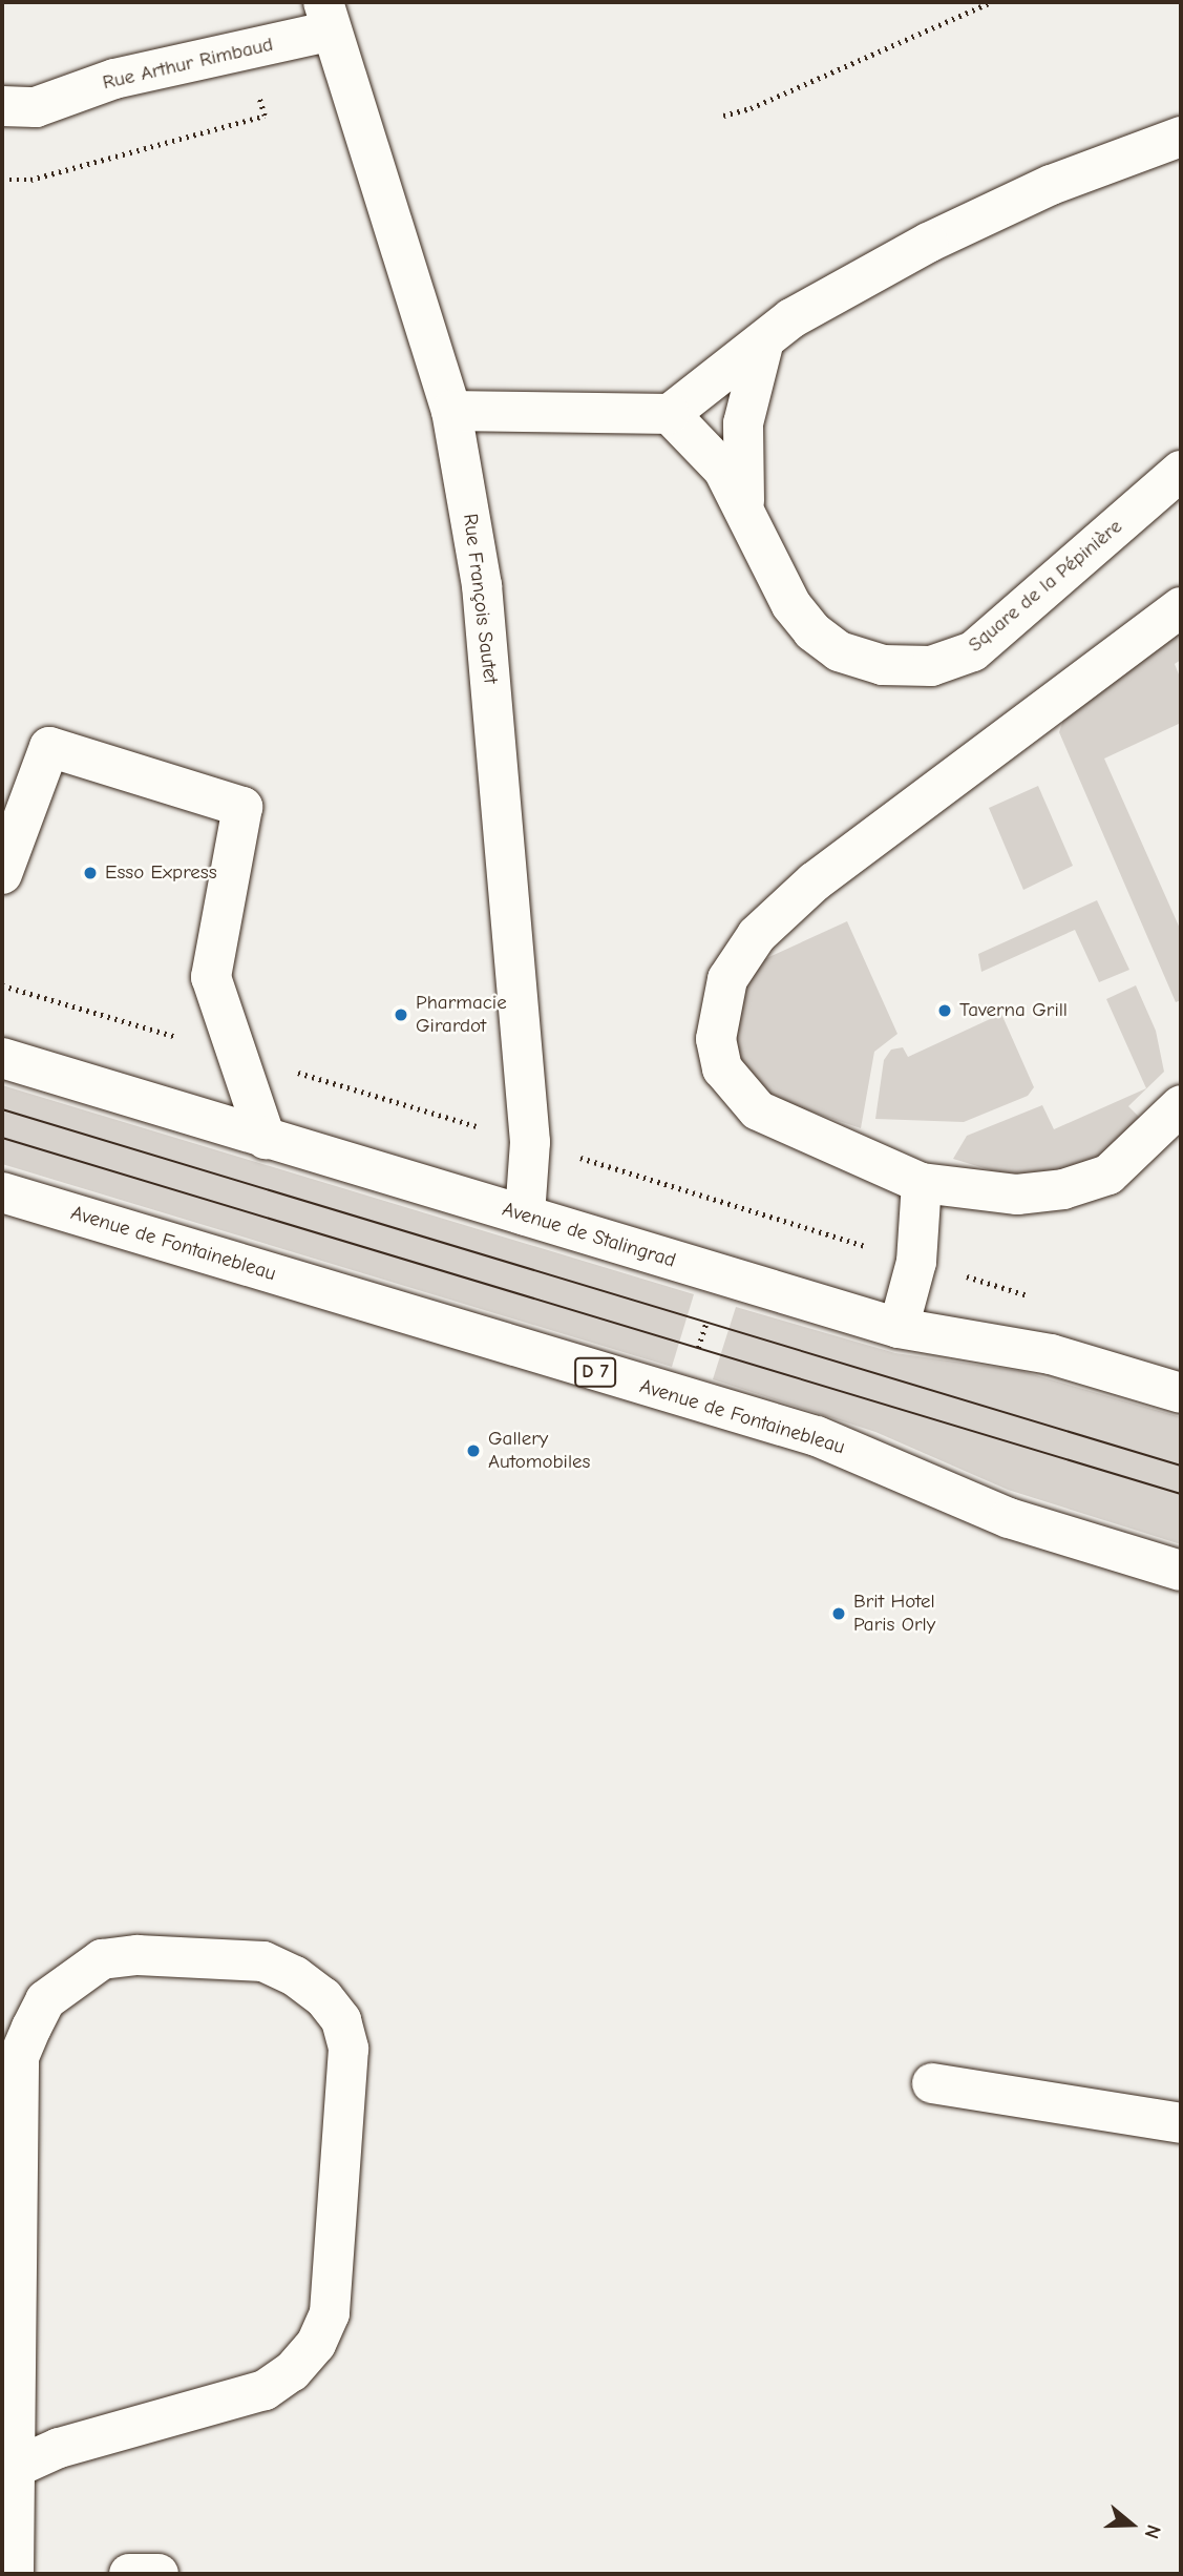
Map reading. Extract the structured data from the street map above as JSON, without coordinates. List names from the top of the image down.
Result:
{
  "streets": {
    "main road": [
      "Rue Arthur Rimbaud",
      "Square de la Pépinière",
      "Rue François Sautet",
      "Avenue de Stalingrad",
      "Avenue de Fontainebleau",
      "D 7"
    ]
  },
  "crossings": [
    ["Rue Arthur Rimbaud", "Rue François Sautet"],
    ["Rue François Sautet", "Avenue de Stalingrad"]
  ],
  "places": [
    "Esso Express",
    "Taverna Grill",
    "Pharmacie Girardot",
    "Gallery Automobiles",
    "Brit Hotel Paris Orly"
  ],
  "north": "right"
}
